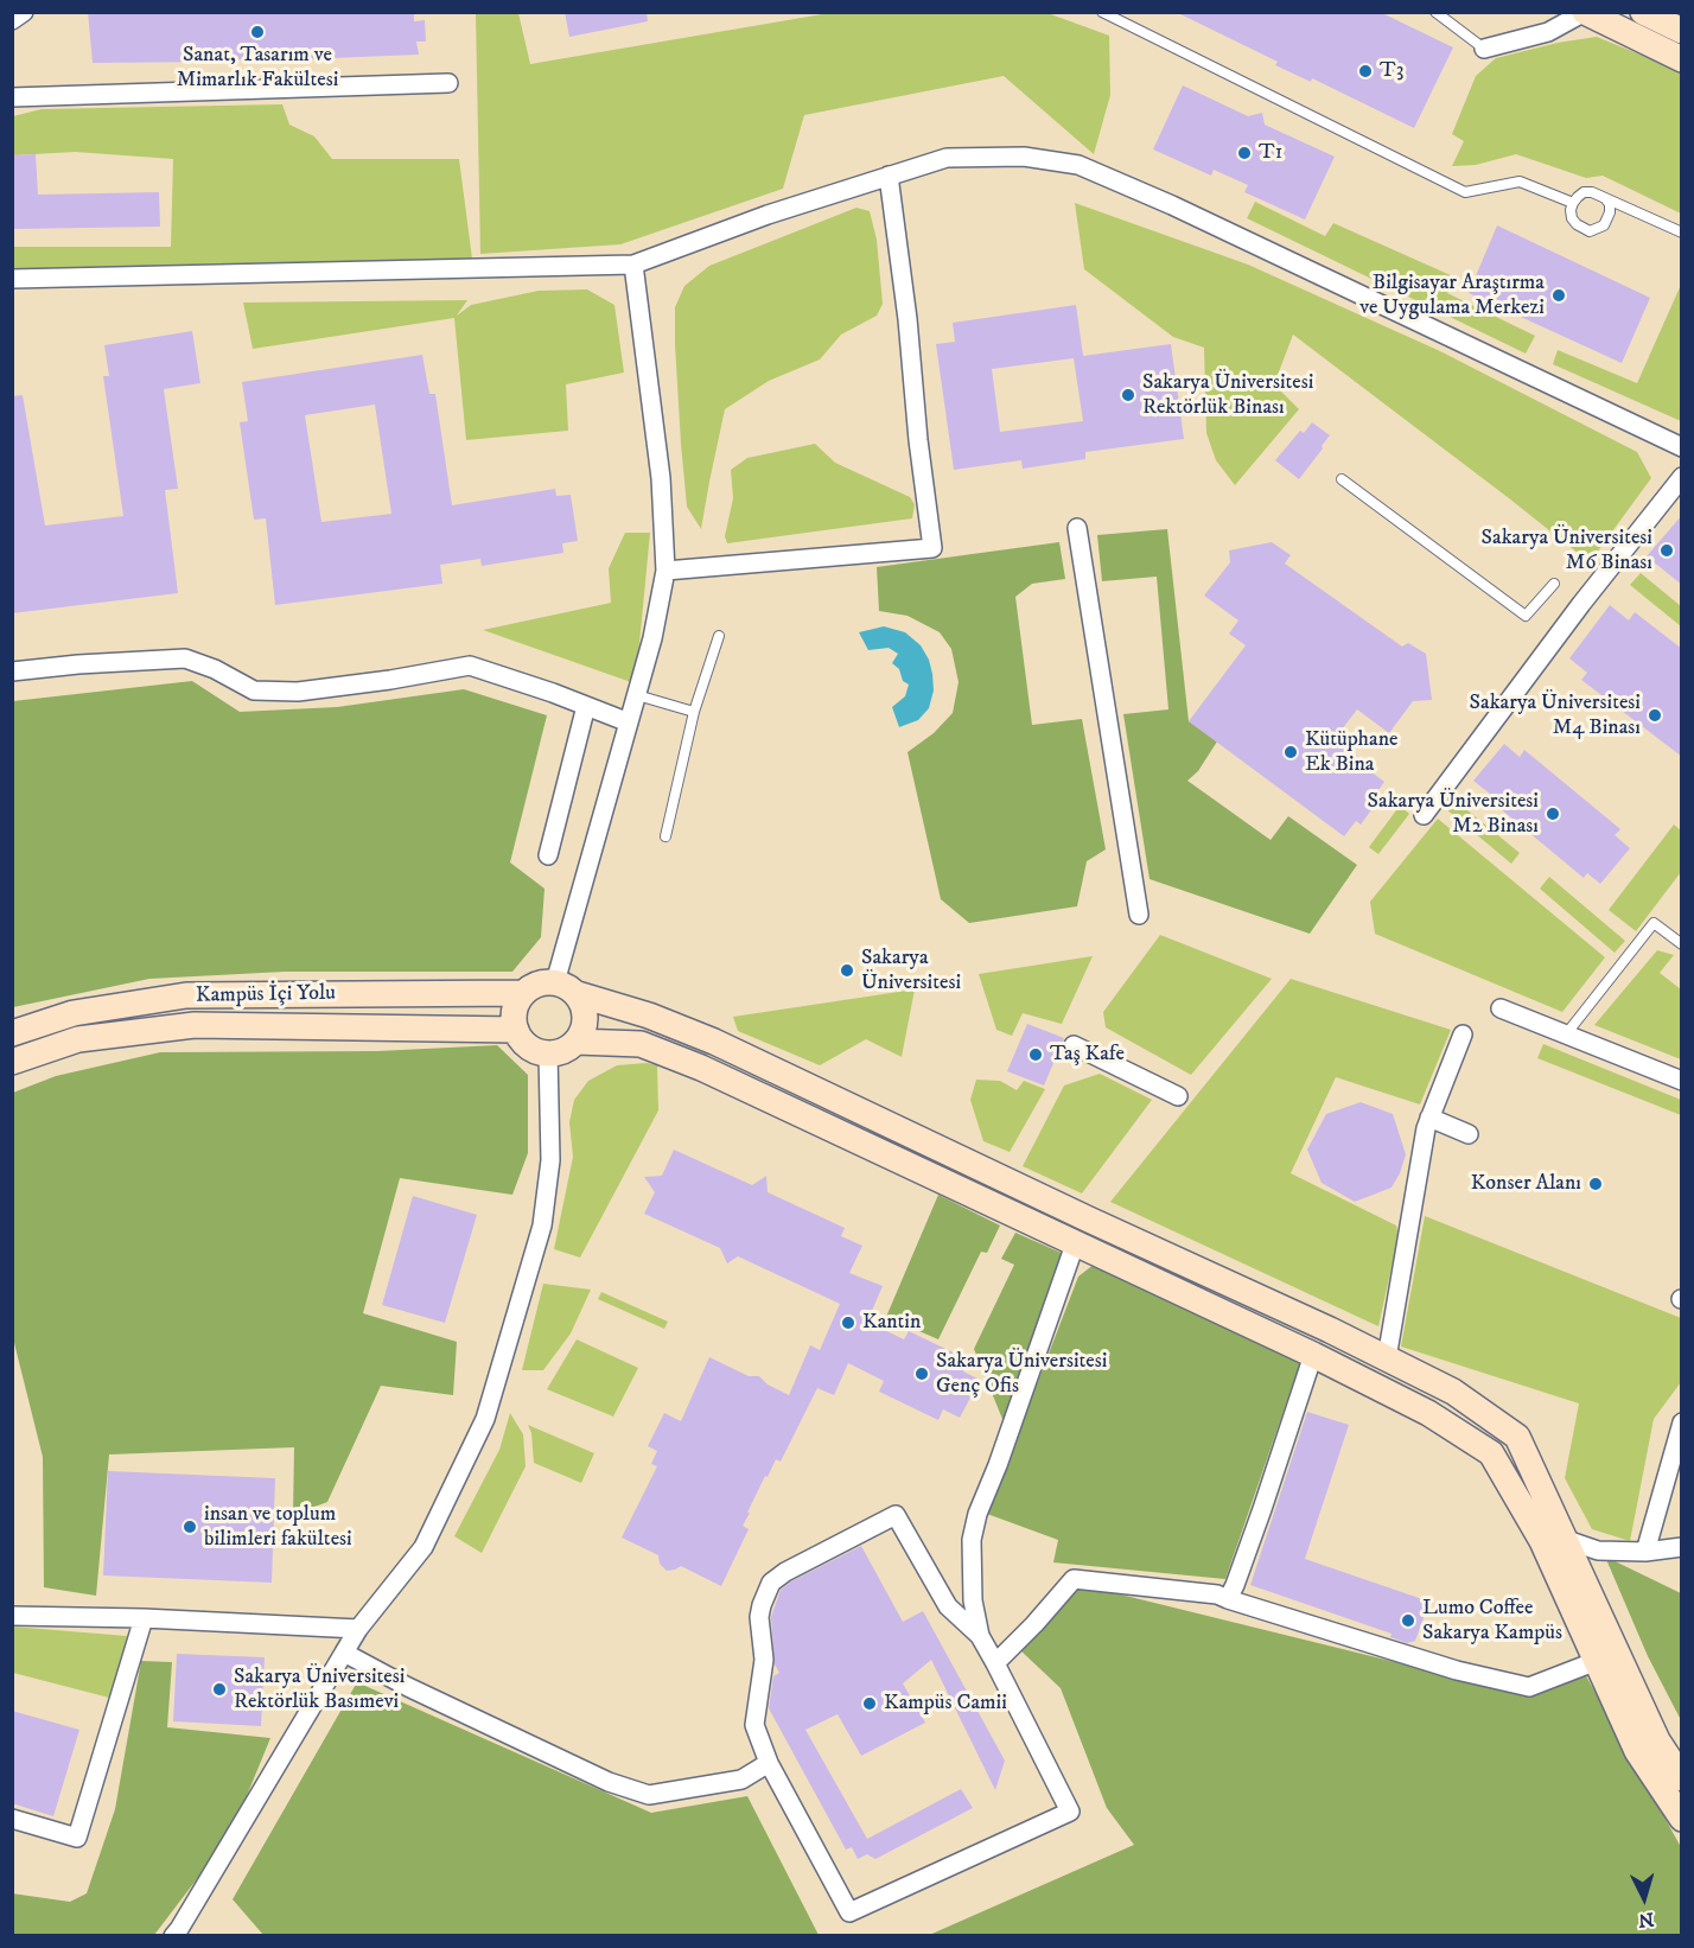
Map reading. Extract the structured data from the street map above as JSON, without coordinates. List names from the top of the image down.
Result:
{
  "streets": {
    "street": ["Kampüs İçi Yolu"]
  },
  "places": [
    "Sanat, Tasarım ve Mimarlık Fakültesi",
    "T3",
    "T1",
    "Bilgisayar Araştırma ve Uygulama Merkezi",
    "Sakarya Üniversitesi Rektörlük Binası",
    "Sakarya Üniversitesi M6 Binası",
    "Sakarya Üniversitesi M4 Binası",
    "Kütüphane Ek Bina",
    "Sakarya Üniversitesi M2 Binası",
    "Sakarya Üniversitesi",
    "Taş Kafe",
    "Konser Alanı",
    "Kantin",
    "Sakarya Üniversitesi Genç Ofis",
    "insan ve toplum bilimleri fakültesi",
    "Lumo Coffee Sakarya Kampüs",
    "Sakarya Üniversitesi Rektörlük Basımevi",
    "Kampüs Camii"
  ],
  "north": "bottom"
}
